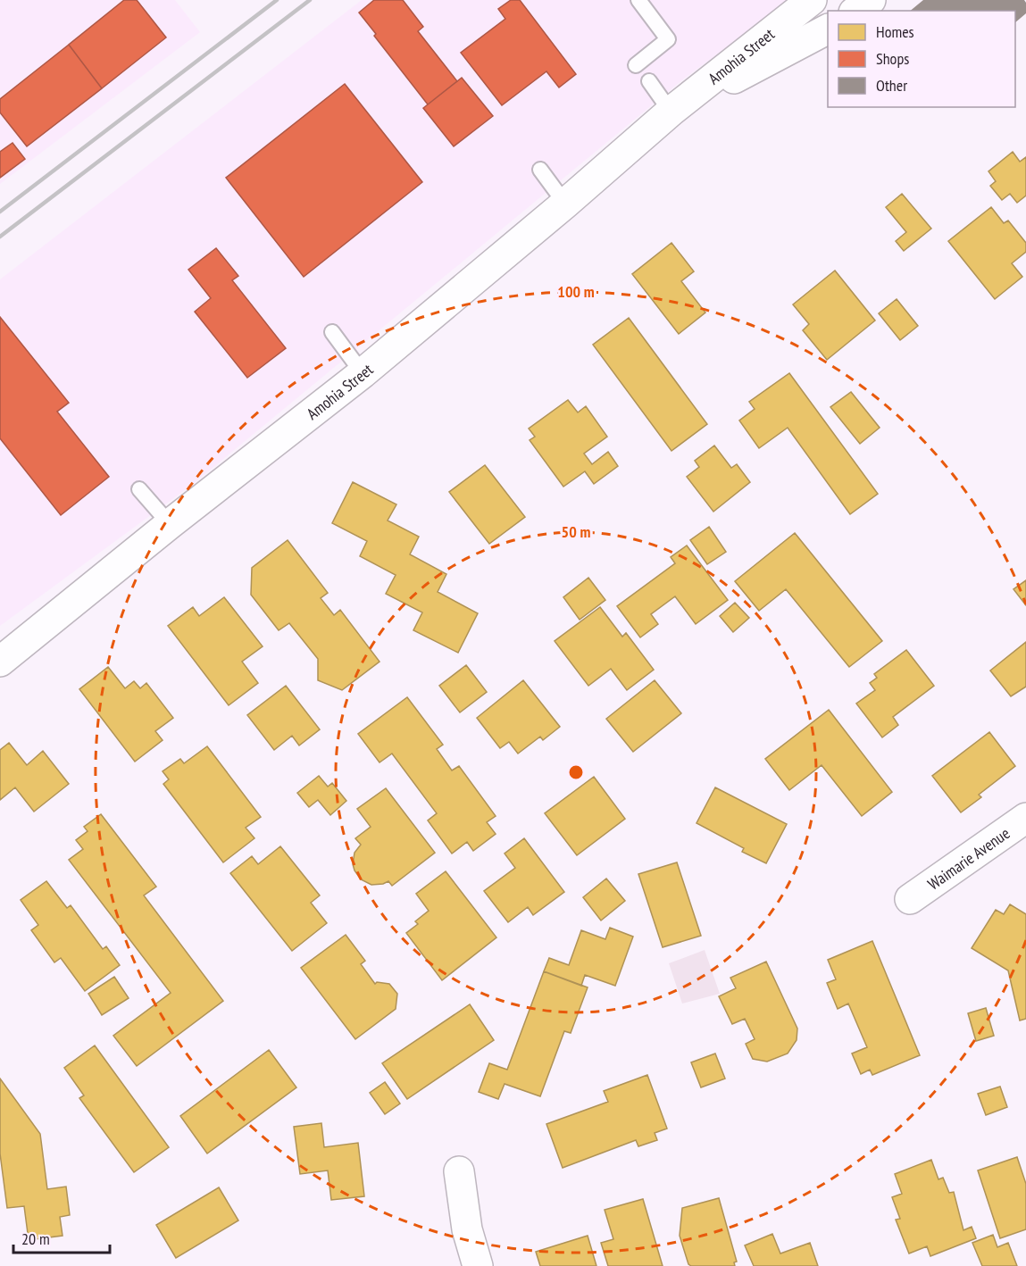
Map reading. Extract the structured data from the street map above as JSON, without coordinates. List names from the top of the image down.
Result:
{
  "streets": {
    "main road": ["Amohia Street", "Waimarie Avenue"]
  },
  "legend": ["Homes", "Shops", "Other"],
  "scale_bar": "20 m",
  "rings": ["100 m", "50 m"]
}
